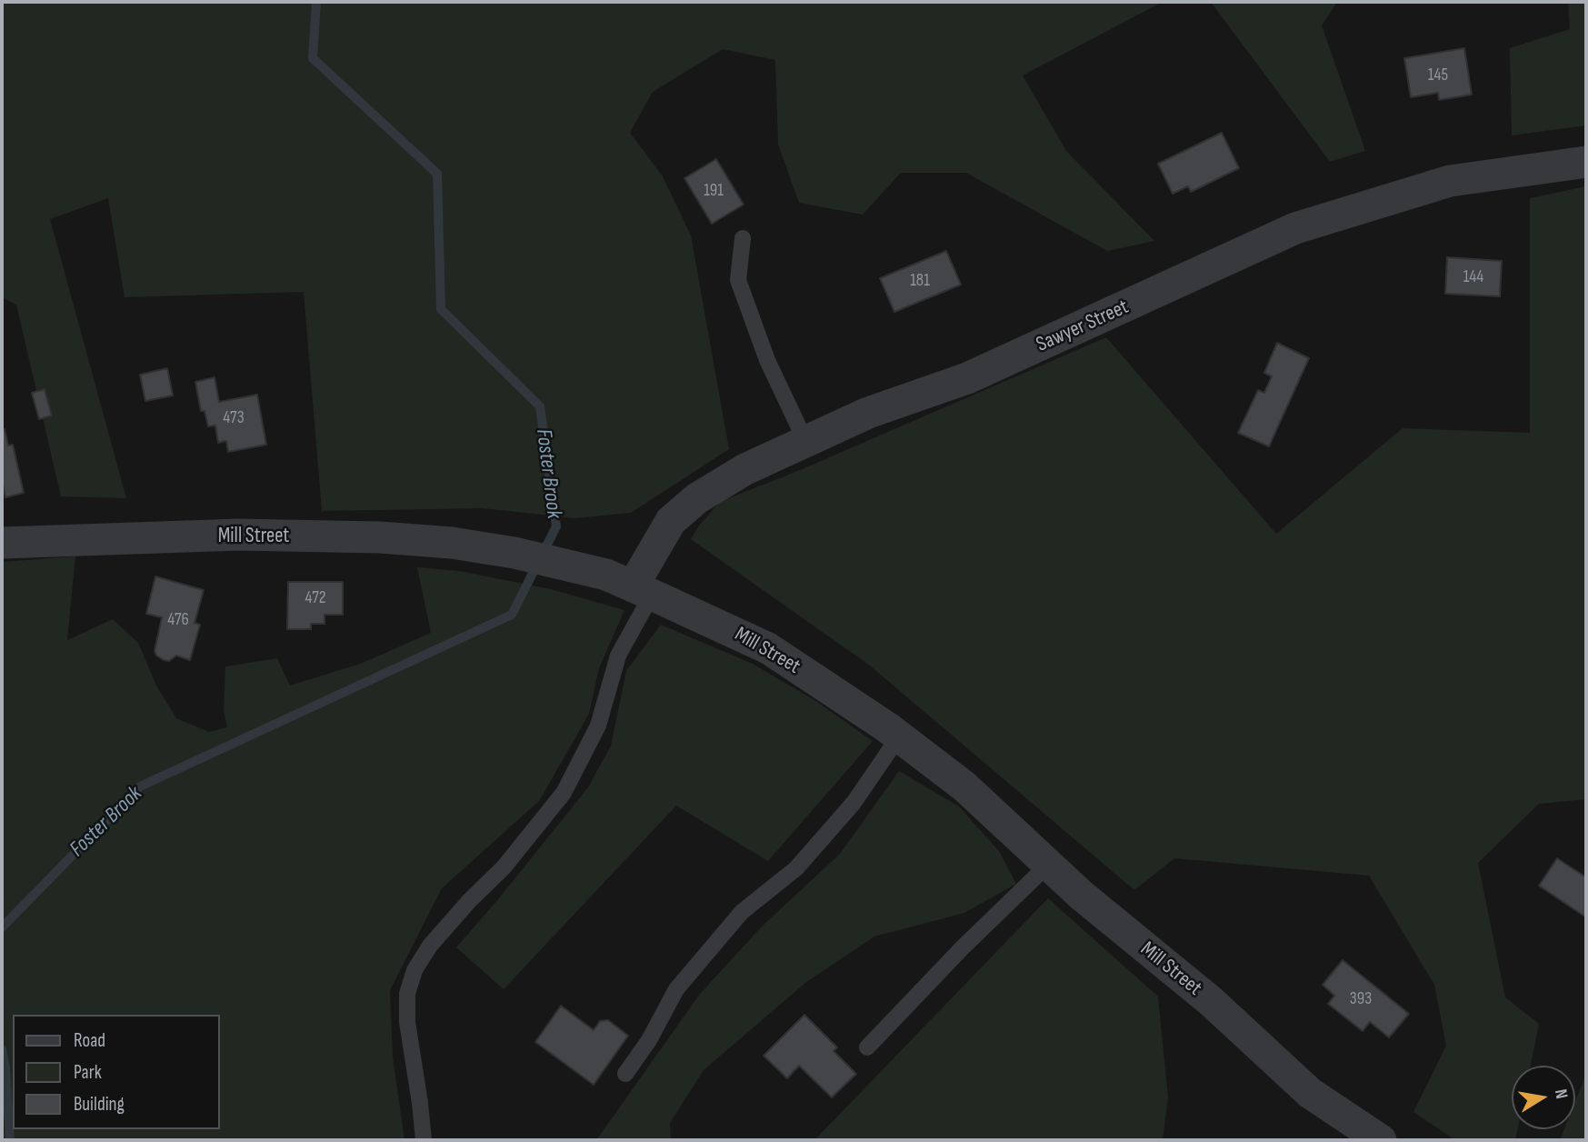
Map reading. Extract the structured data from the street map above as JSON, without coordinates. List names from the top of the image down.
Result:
{
  "streets": {
    "street": ["Sawyer Street", "Mill Street"]
  },
  "crossings": [
    ["Sawyer Street", "Mill Street"]
  ],
  "water": ["Foster Brook"],
  "house_numbers": [
    "145",
    "191",
    "144",
    "181",
    "473",
    "472",
    "476",
    "393"
  ],
  "legend": ["Road", "Park", "Building"],
  "north": "right"
}
